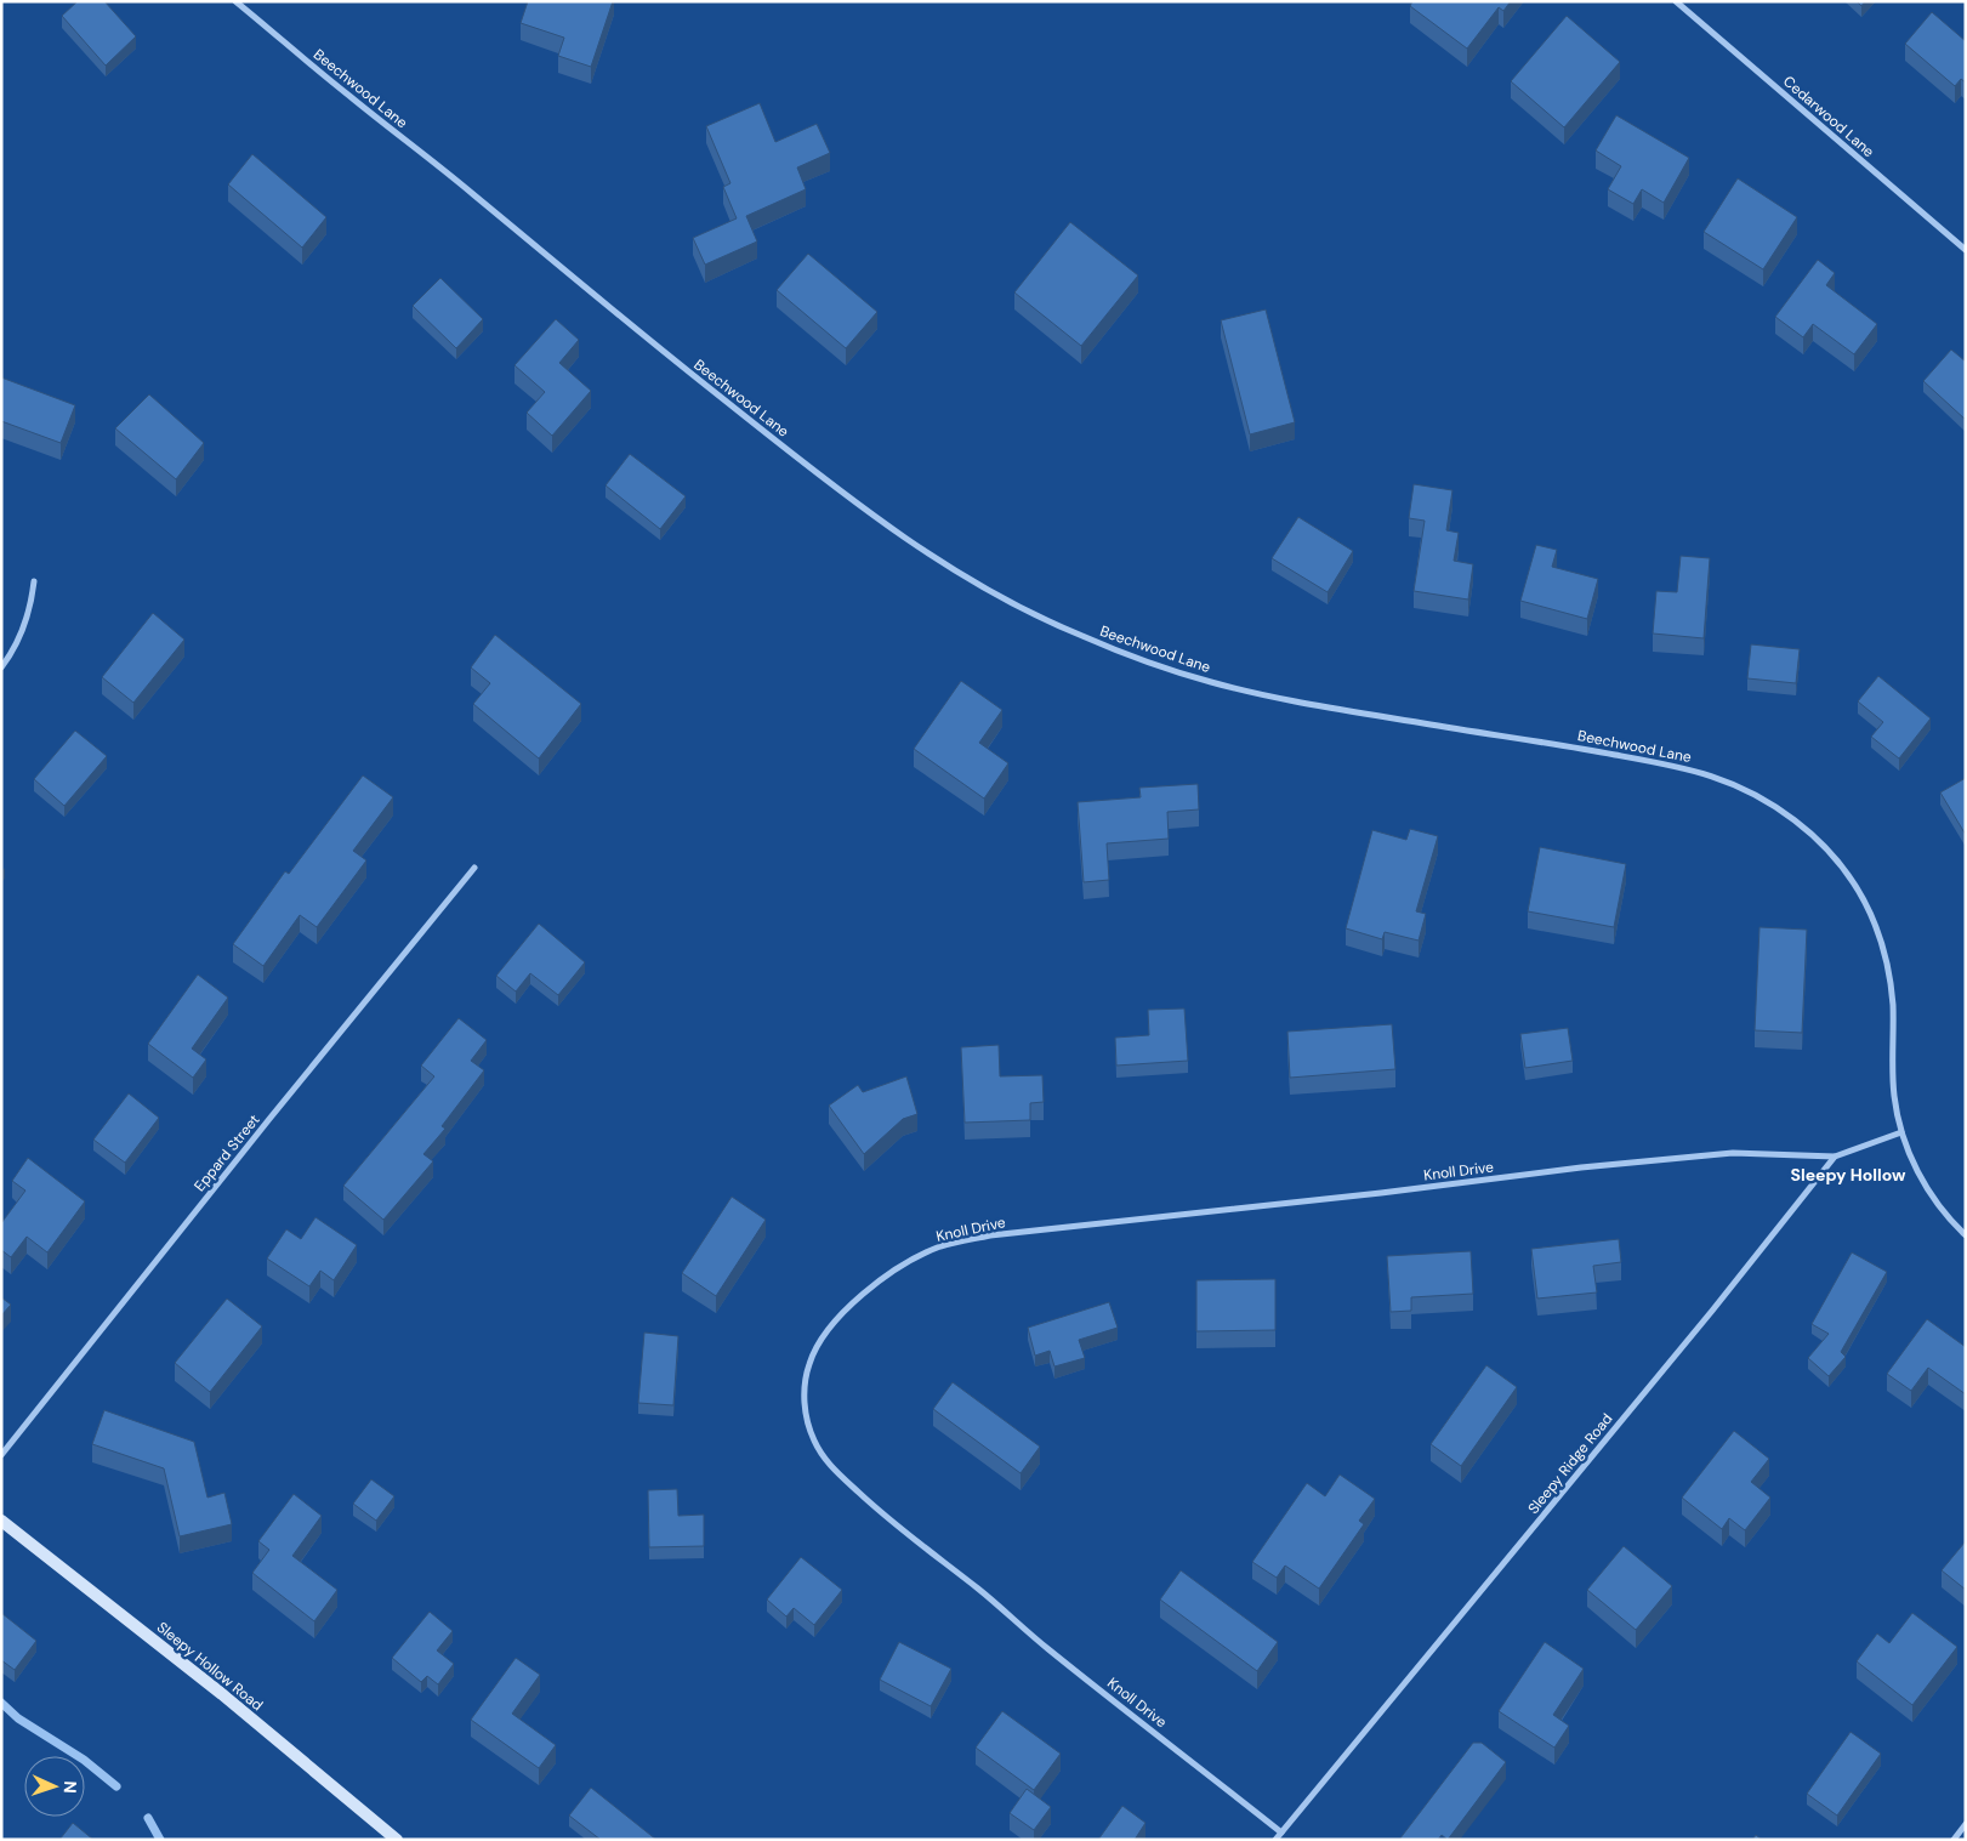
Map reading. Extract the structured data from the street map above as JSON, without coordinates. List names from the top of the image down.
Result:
{
  "streets": {
    "main road": ["Sleepy Hollow Road"],
    "street": [
      "Beechwood Lane",
      "Cedarwood Lane",
      "Eppard Street",
      "Knoll Drive",
      "Sleepy Ridge Road"
    ]
  },
  "crossings": [
    ["Knoll Drive", "Sleepy Ridge Road"]
  ],
  "districts": ["Sleepy Hollow"],
  "north": "right"
}
